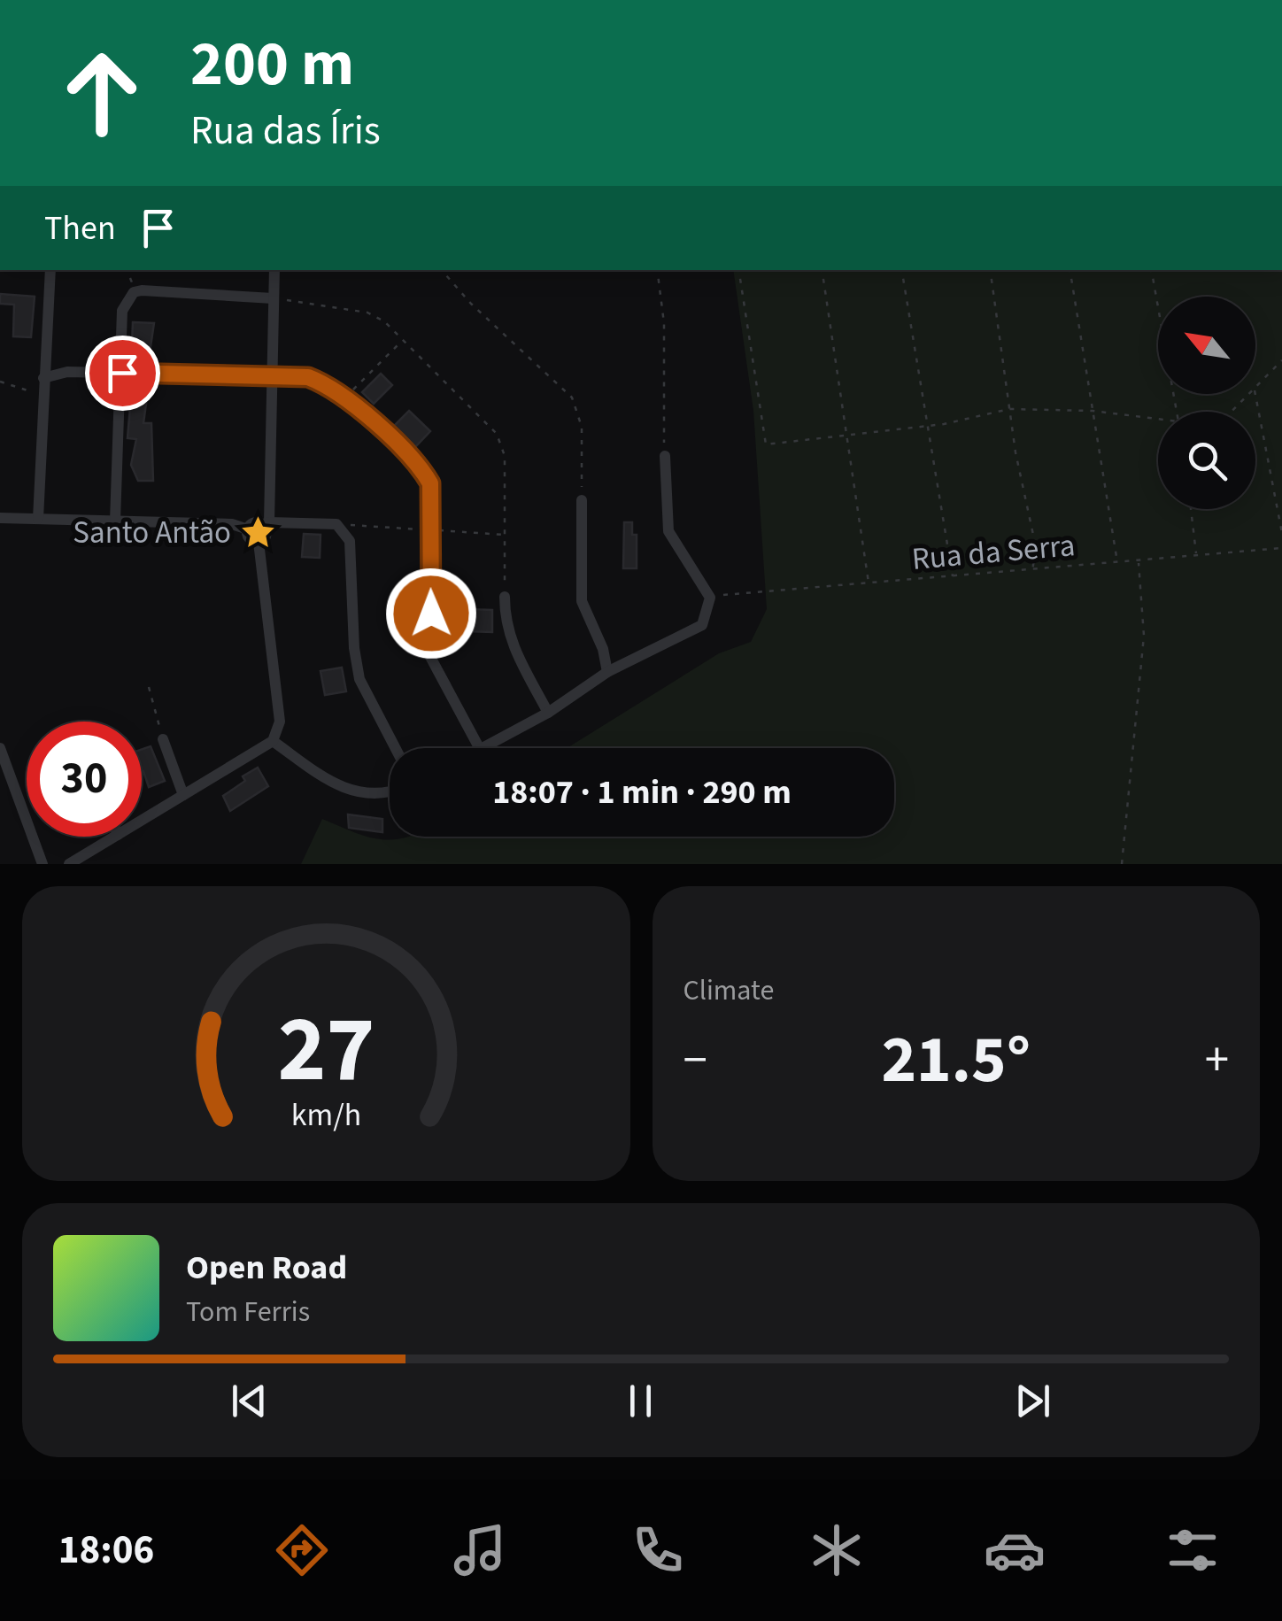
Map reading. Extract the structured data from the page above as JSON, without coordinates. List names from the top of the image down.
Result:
{
  "streets": {
    "path": ["Rua da Serra"]
  },
  "places": {
    "place": ["Santo Antão"]
  },
  "north": "top left",
  "page": {
    "turn": ["200 m", "Rua das Íris"],
    "then": "Then",
    "limit": "30",
    "trip": "18:07 · 1 min · 290 m",
    "tile": "Climate",
    "heat": ["−", "21.5°", "+"],
    "song": ["Open Road", "Tom Ferris"],
    "tabs": "18:06",
    "gauge": ["27", "km/h"]
  }
}
